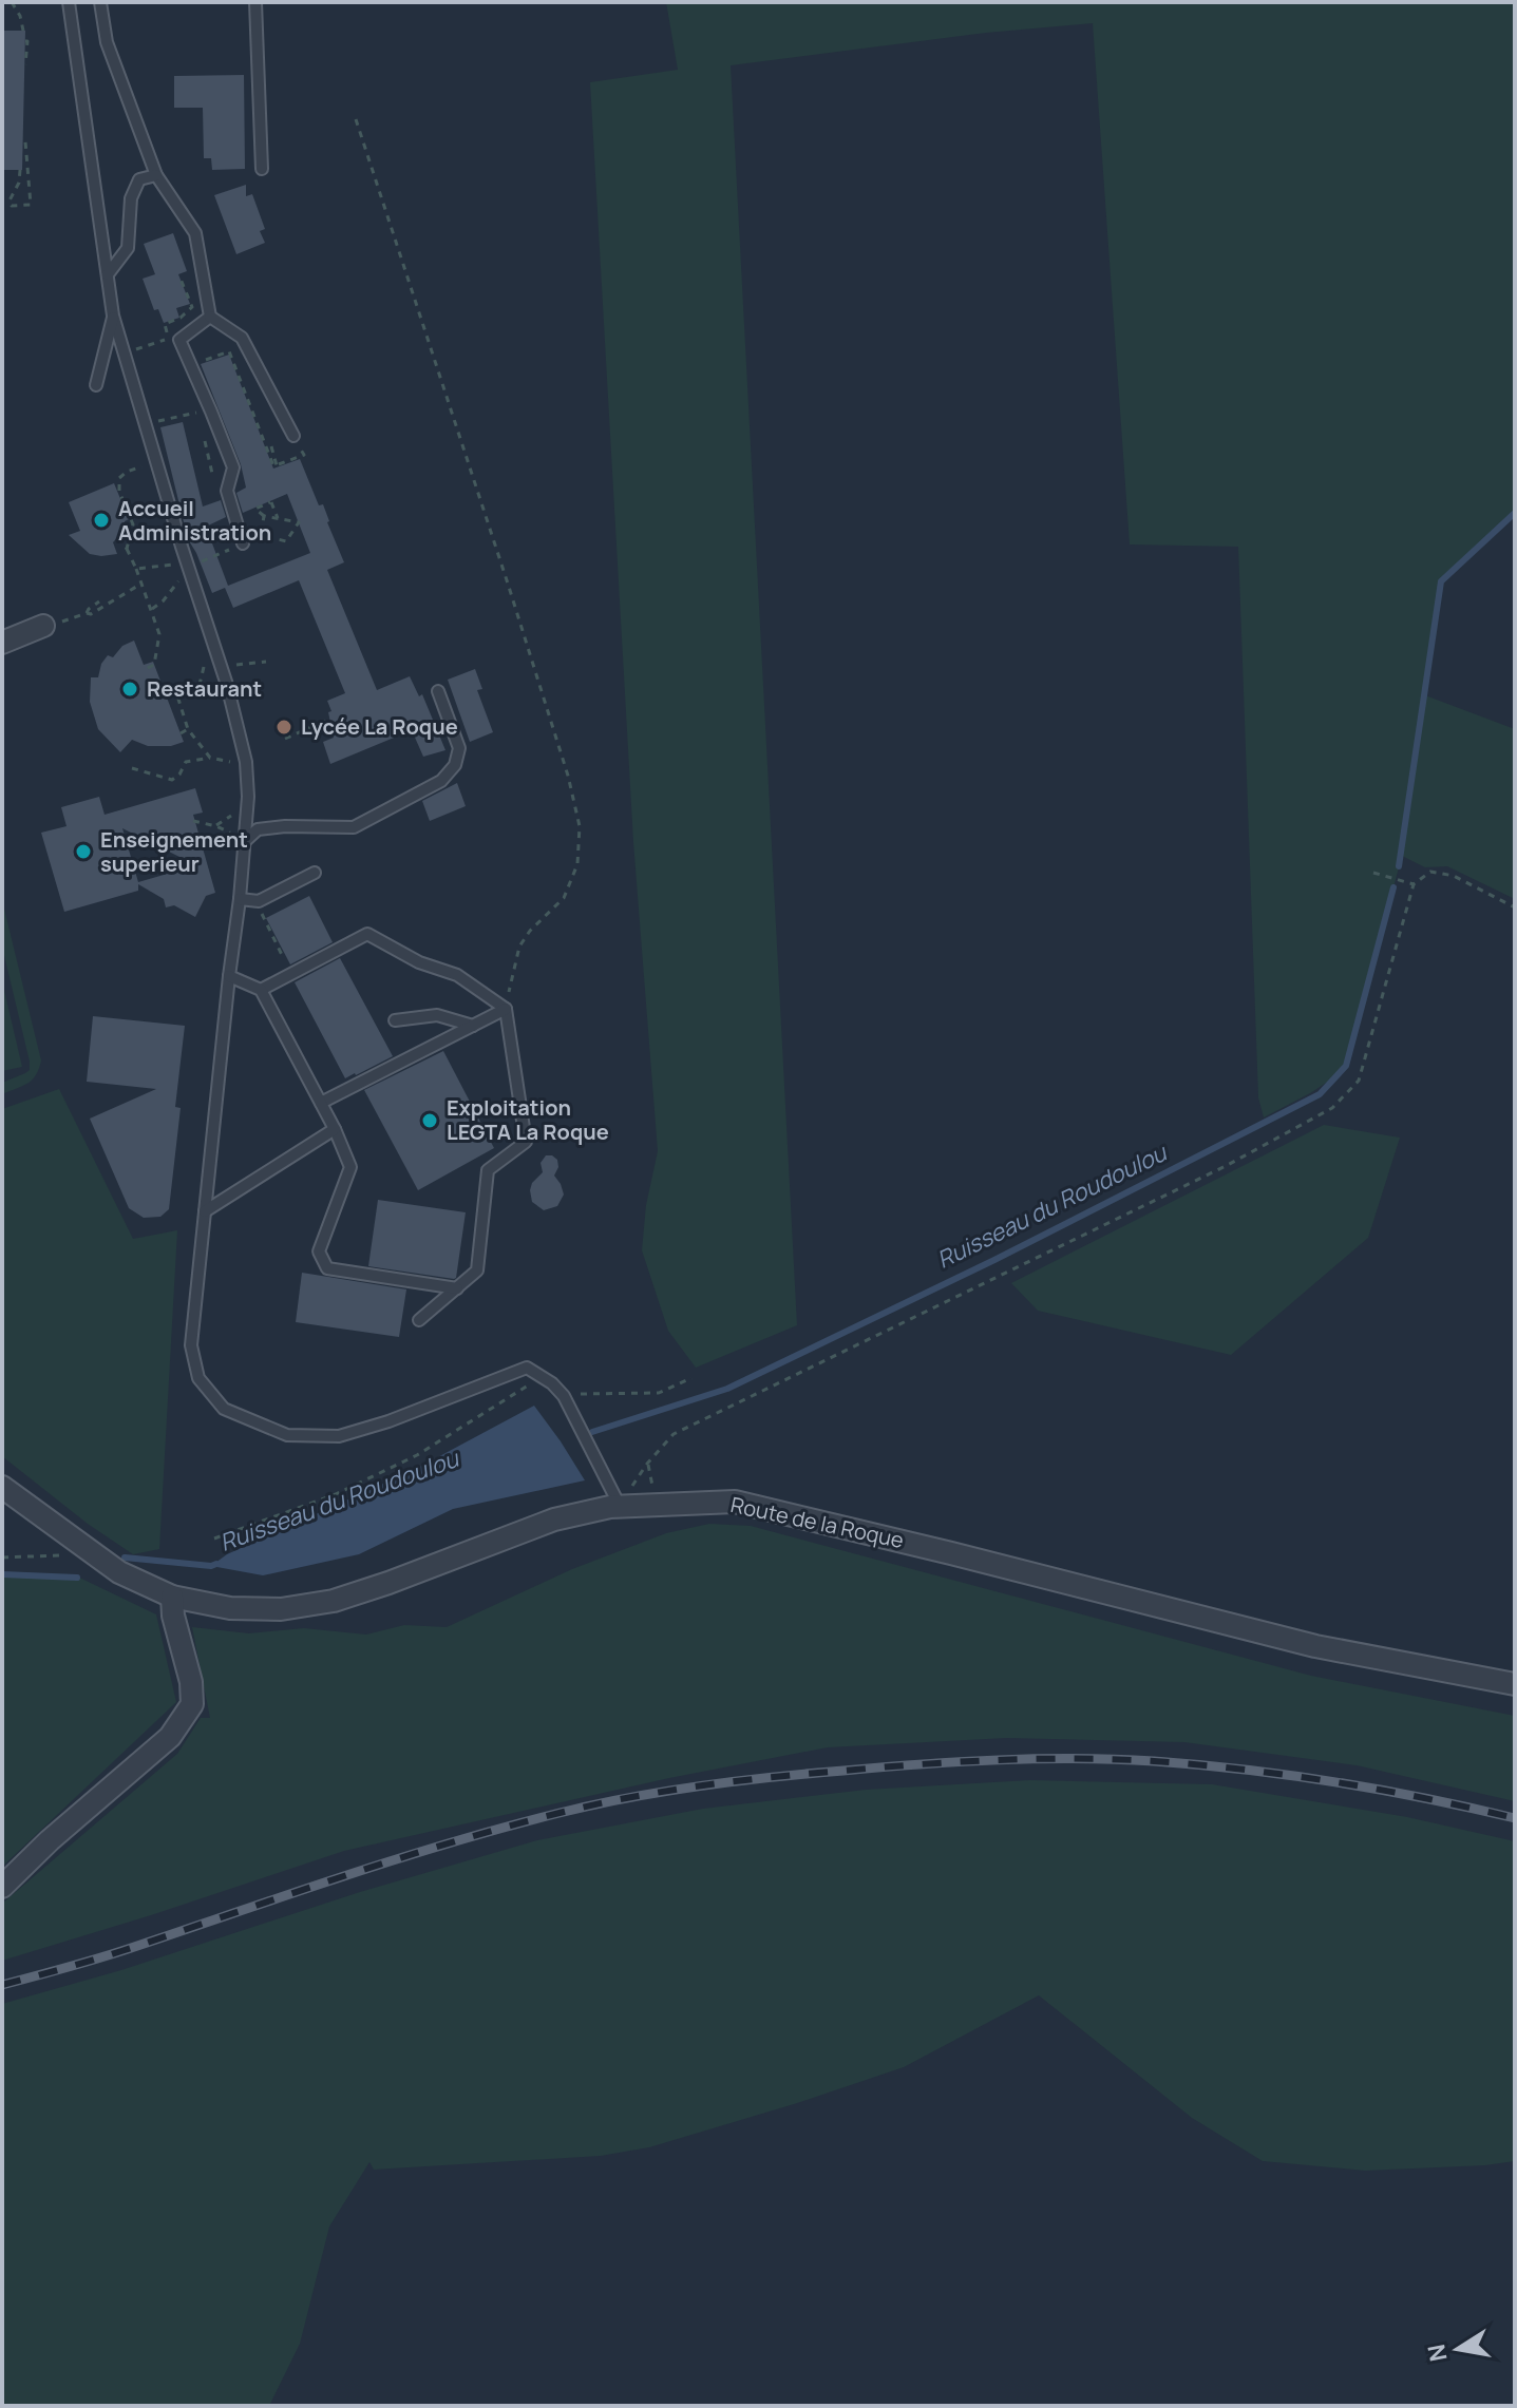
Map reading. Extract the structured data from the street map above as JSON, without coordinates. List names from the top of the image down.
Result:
{
  "streets": {
    "street": ["Route de la Roque"]
  },
  "water": ["Ruisseau du Roudoulou"],
  "places": [
    "Accueil Administration",
    "Restaurant",
    "Lycée La Roque",
    "Enseignement superieur",
    "Exploitation LEGTA La Roque"
  ],
  "north": "left"
}
